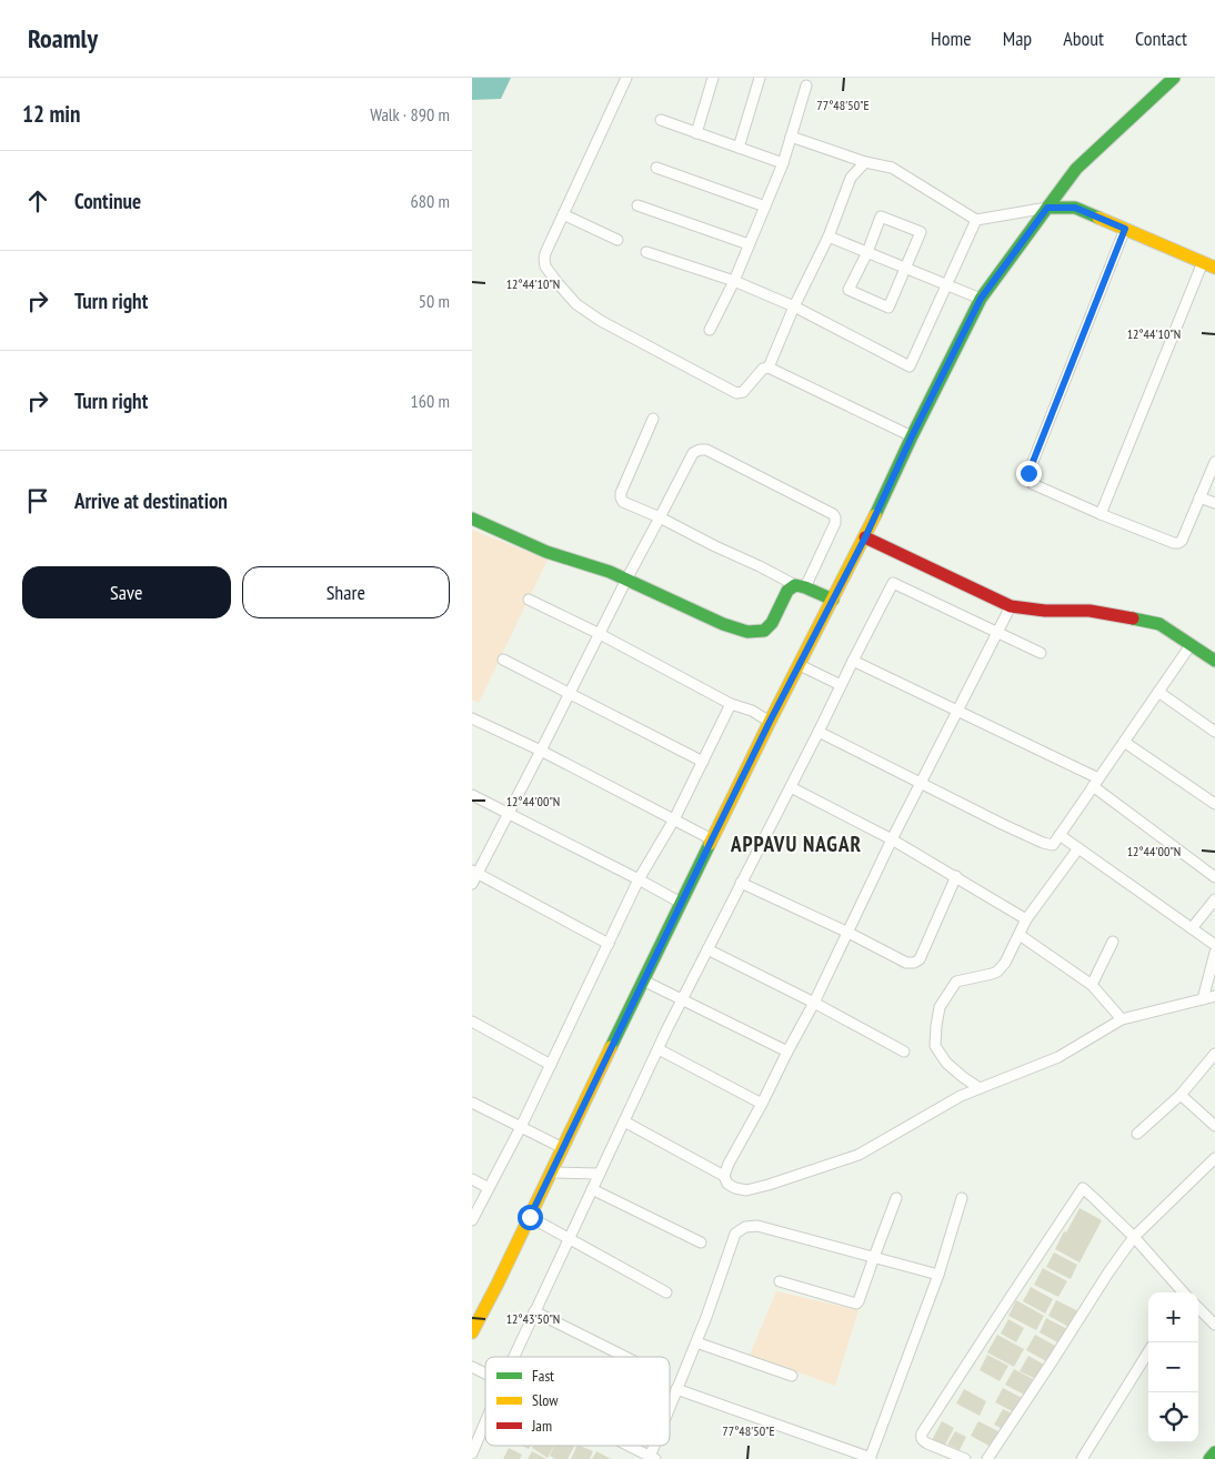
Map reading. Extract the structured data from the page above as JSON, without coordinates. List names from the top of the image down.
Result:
{
  "districts": ["APPAVU NAGAR"],
  "legend": ["Fast", "Slow", "Jam"],
  "page": {
    "header": "Roamly",
    "nav": [
      "Home",
      "Map",
      "About",
      "Contact"
    ],
    "heading": ["12 min", "Walk · 890 m"],
    "list": [
      ["Continue", "680 m"],
      ["Turn right", "50 m"],
      ["Turn right", "160 m"],
      "Arrive at destination"
    ],
    "buttons": ["Save", "Share"],
    "map_buttons": ["+", "−"]
  },
  "coordinates": [
    "77°48'50\"E",
    "12°44'10\"N",
    "12°44'00\"N",
    "12°43'50\"N"
  ]
}
